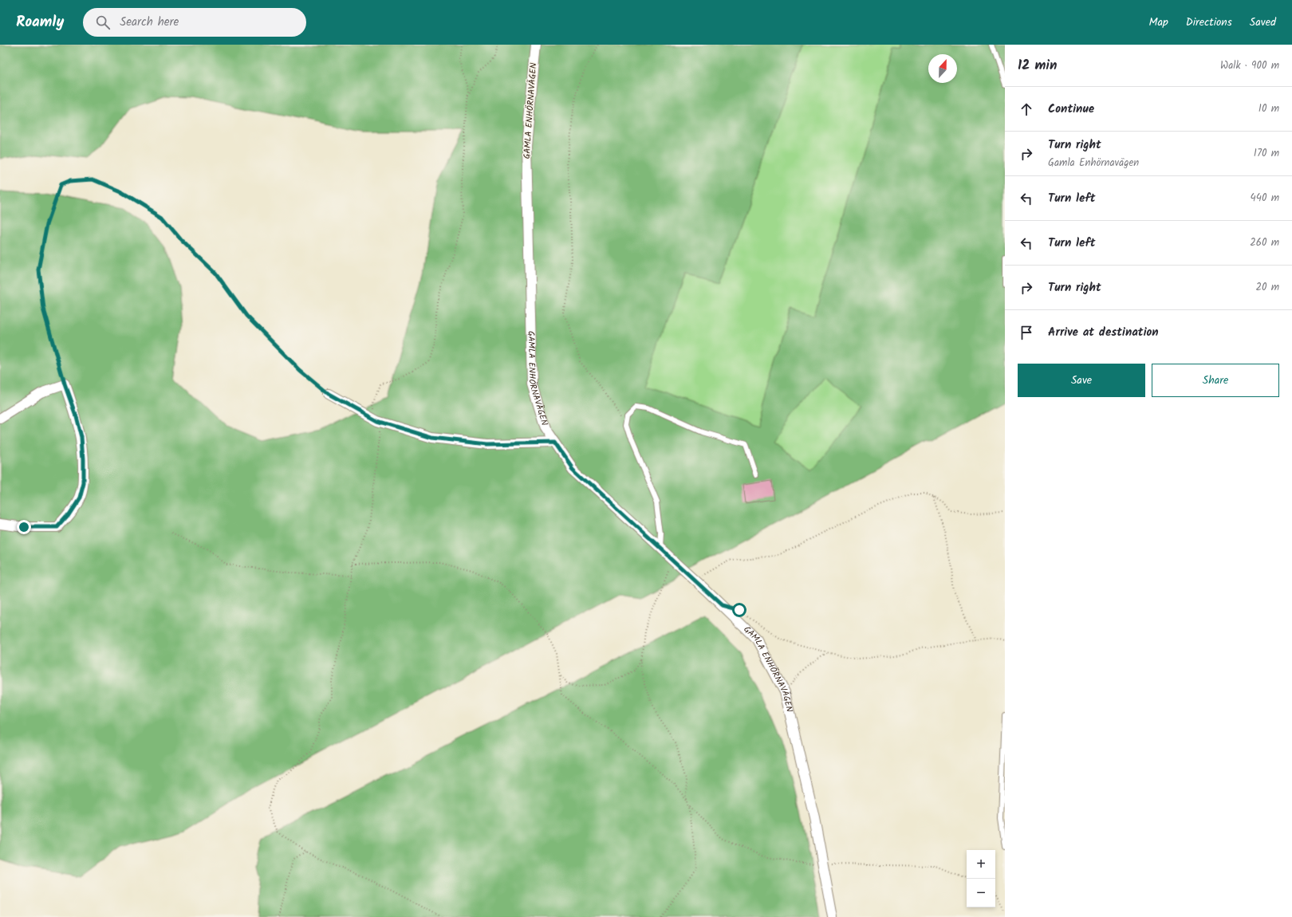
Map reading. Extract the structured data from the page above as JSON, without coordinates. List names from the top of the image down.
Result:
{
  "streets": {
    "street": ["GAMLA ENHÖRNAVÄGEN"]
  },
  "north": "top",
  "page": {
    "header": "Roamly",
    "search": "Search here",
    "nav": ["Map", "Directions", "Saved"],
    "heading": ["12 min", "Walk · 900 m"],
    "list": [
      ["Continue", "10 m"],
      ["Turn right", "Gamla Enhörnavägen", "170 m"],
      ["Turn left", "440 m"],
      ["Turn left", "260 m"],
      ["Turn right", "20 m"],
      "Arrive at destination"
    ],
    "buttons": ["Save", "Share"],
    "map_buttons": ["+", "−"]
  }
}
